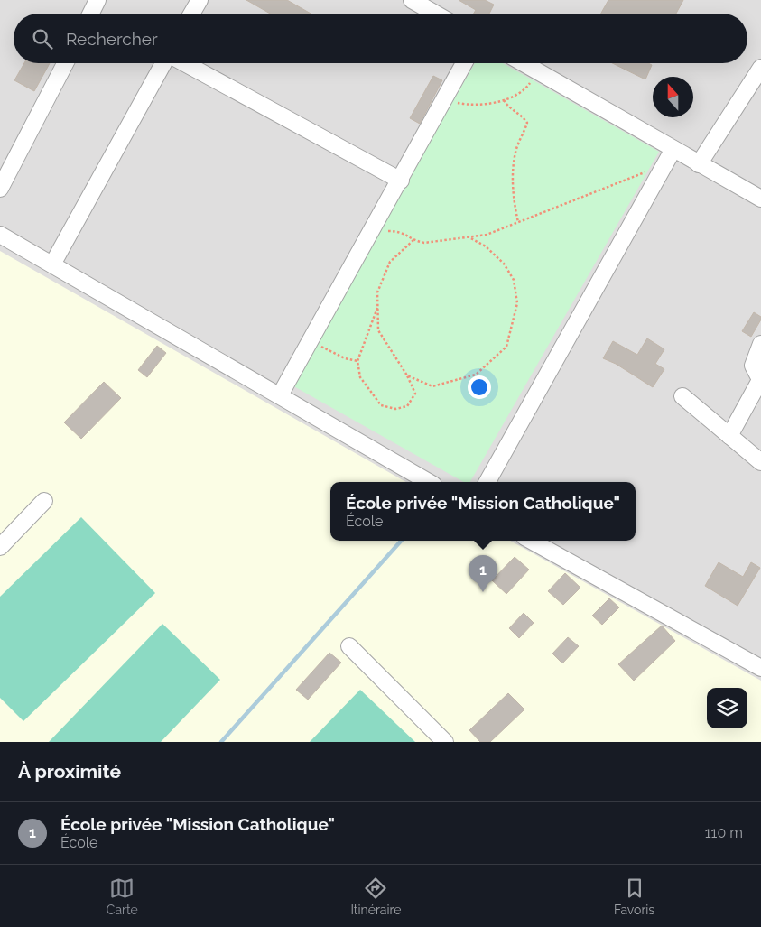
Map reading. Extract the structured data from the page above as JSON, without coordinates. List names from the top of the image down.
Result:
{
  "north": "top",
  "page": {
    "search": "Rechercher",
    "popup": ["École privée \"Mission Catholique\"", "École"],
    "pins": "1",
    "heading": "À proximité",
    "list": [
      {
        "mark": "1",
        "name": "École privée \"Mission Catholique\"",
        "note": "École",
        "value": "110 m"
      }
    ],
    "nav": ["Carte", "Itinéraire", "Favoris"]
  }
}
